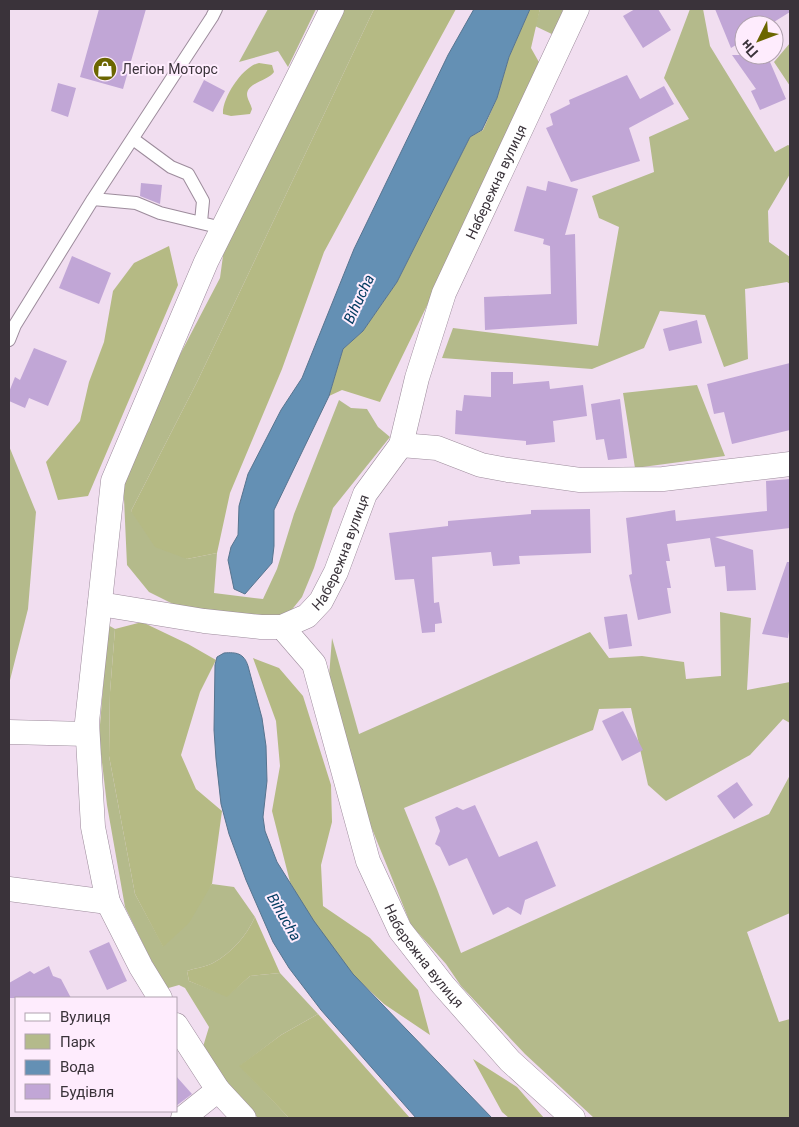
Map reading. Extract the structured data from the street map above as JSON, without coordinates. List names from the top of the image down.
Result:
{
  "streets": {
    "street": ["Набережна вулиця"]
  },
  "water": ["Bihucha"],
  "places": {
    "shop": ["Легіон Моторс"]
  },
  "legend": [
    "Вулиця",
    "Парк",
    "Вода",
    "Будівля"
  ],
  "north": "bottom left"
}
